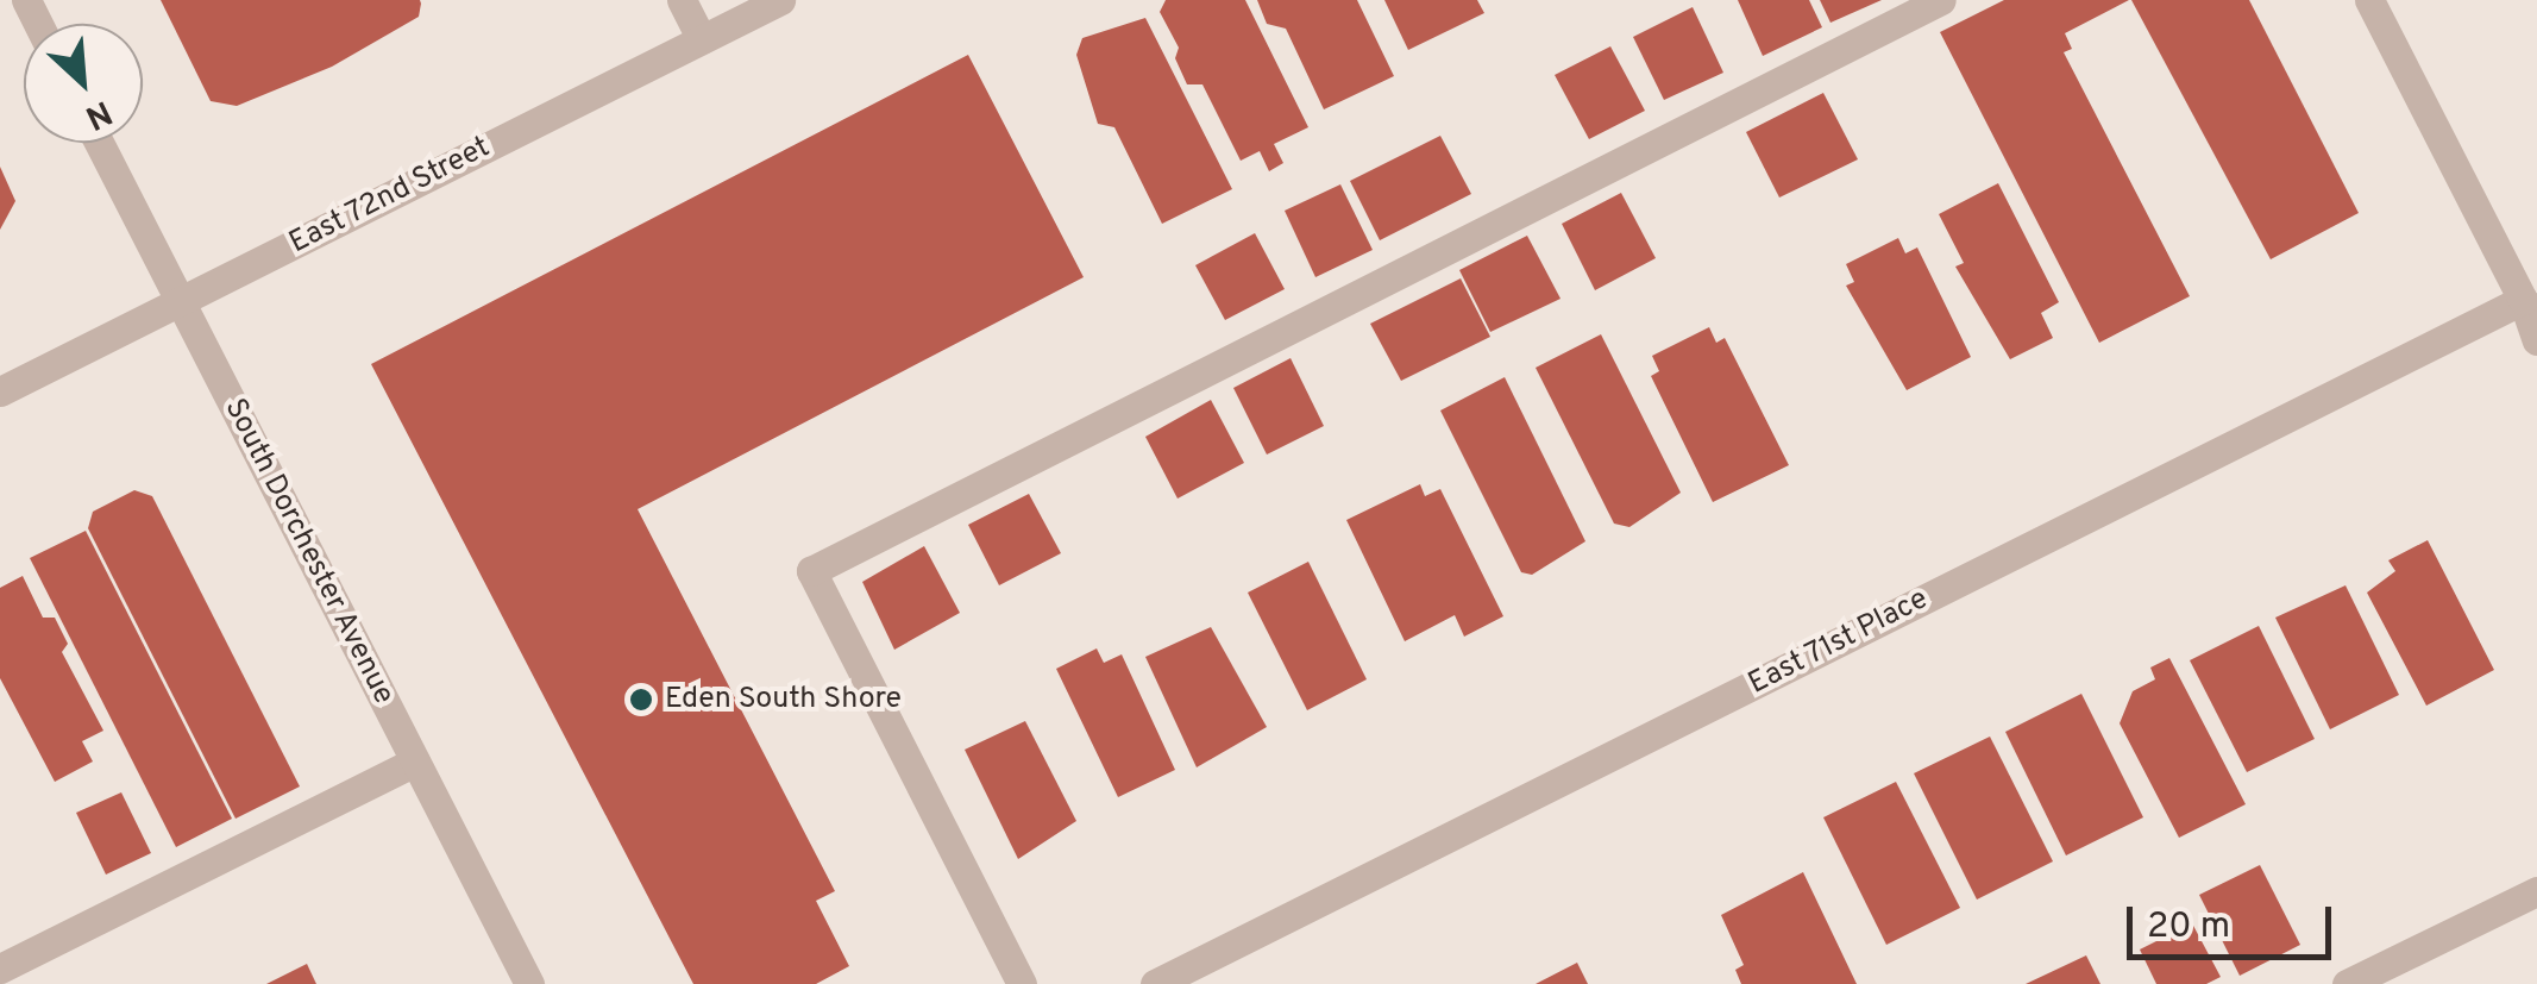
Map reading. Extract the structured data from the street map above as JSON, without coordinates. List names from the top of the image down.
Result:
{
  "streets": {
    "street": ["East 72nd Street", "South Dorchester Avenue", "East 71st Place"]
  },
  "crossings": [
    ["East 72nd Street", "South Dorchester Avenue"]
  ],
  "places": ["Eden South Shore"],
  "scale_bar": "20 m",
  "north": "bottom right"
}
